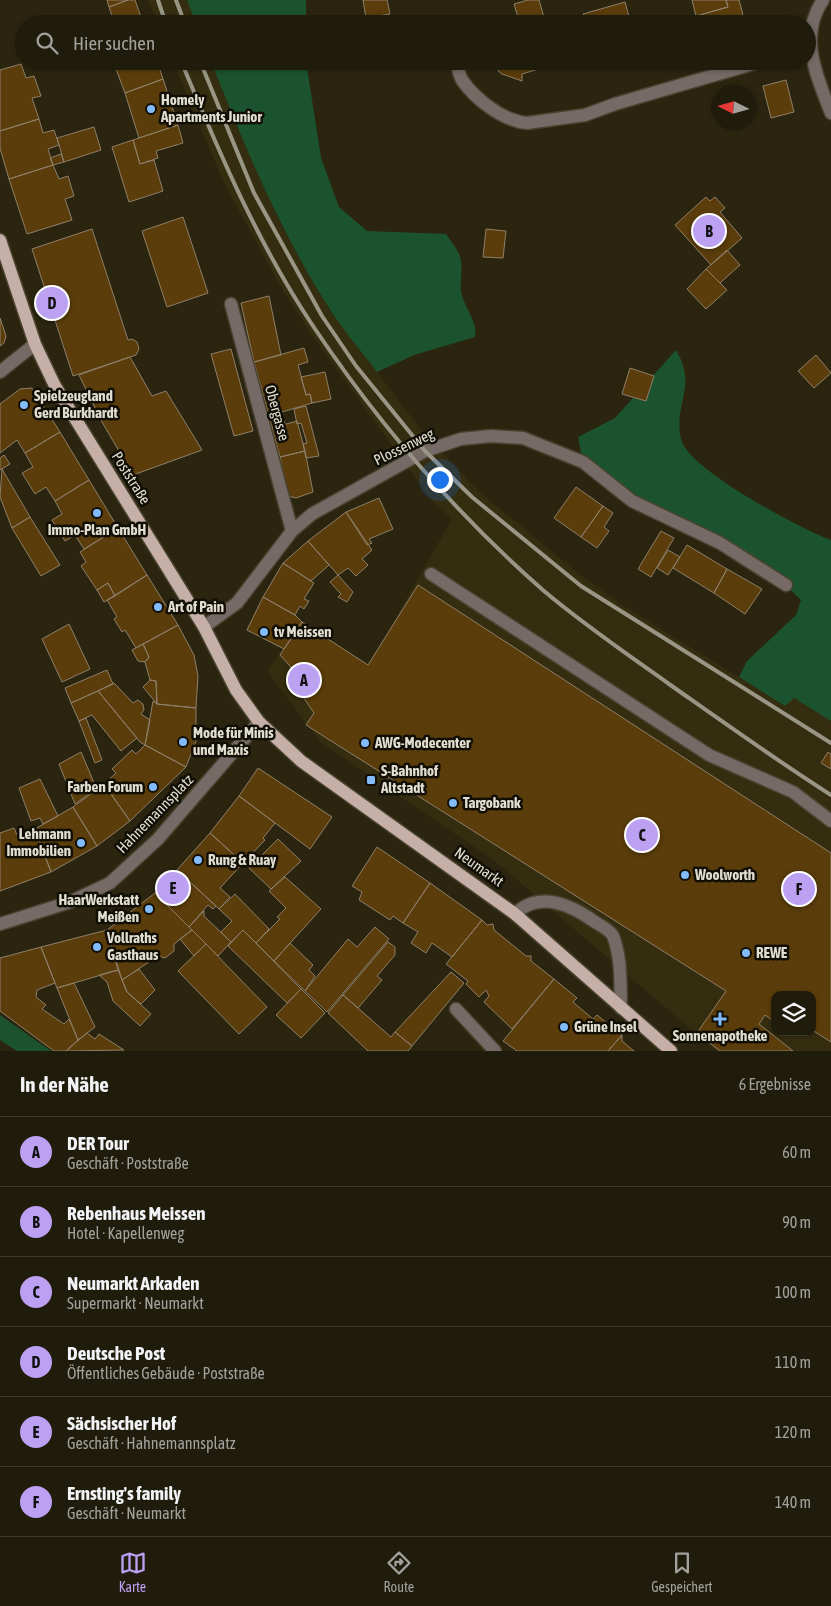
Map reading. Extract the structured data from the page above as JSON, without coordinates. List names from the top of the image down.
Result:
{
  "streets": {
    "main road": ["Poststraße", "Neumarkt"],
    "street": ["Obergasse", "Plossenweg", "Hahnemannsplatz"]
  },
  "crossings": [
    ["Obergasse", "Plossenweg"],
    ["Plossenweg", "Poststraße"],
    ["Poststraße", "Hahnemannsplatz"],
    ["Poststraße", "Neumarkt"],
    ["Hahnemannsplatz", "Neumarkt"]
  ],
  "places": {
    "other": [
      "Homely Apartments Junior",
      "Spielzeugland Gerd Burkhardt",
      "Immo-Plan GmbH",
      "Art of Pain",
      "tv Meissen",
      "Mode für Minis und Maxis",
      "AWG-Modecenter",
      "Farben Forum",
      "Targobank",
      "Lehmann Immobilien",
      "Rung & Ruay",
      "Woolworth",
      "HaarWerkstatt Meißen",
      "Vollraths Gasthaus",
      "REWE",
      "Grüne Insel"
    ],
    "transit": ["S-Bahnhof Altstadt"],
    "health": ["Sonnenapotheke"]
  },
  "north": "left",
  "page": {
    "search": "Hier suchen",
    "pins": [
      "B",
      "D",
      "A",
      "C",
      "E",
      "F"
    ],
    "heading": ["In der Nähe", "6 Ergebnisse"],
    "list": [
      {
        "mark": "A",
        "name": "DER Tour",
        "note": "Geschäft · Poststraße",
        "value": "60 m"
      },
      {
        "mark": "B",
        "name": "Rebenhaus Meissen",
        "note": "Hotel · Kapellenweg",
        "value": "90 m"
      },
      {
        "mark": "C",
        "name": "Neumarkt Arkaden",
        "note": "Supermarkt · Neumarkt",
        "value": "100 m"
      },
      {
        "mark": "D",
        "name": "Deutsche Post",
        "note": "Öffentliches Gebäude · Poststraße",
        "value": "110 m"
      },
      {
        "mark": "E",
        "name": "Sächsischer Hof",
        "note": "Geschäft · Hahnemannsplatz",
        "value": "120 m"
      },
      {
        "mark": "F",
        "name": "Ernsting's family",
        "note": "Geschäft · Neumarkt",
        "value": "140 m"
      }
    ],
    "nav": ["Karte", "Route", "Gespeichert"]
  }
}
